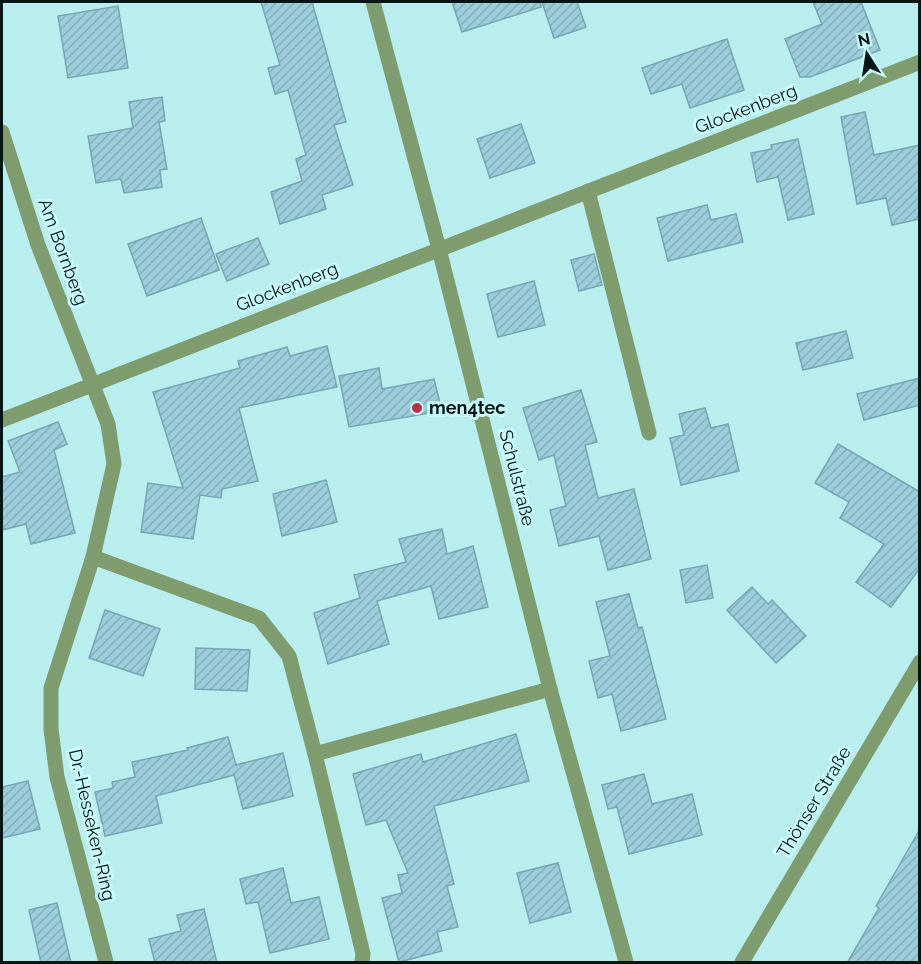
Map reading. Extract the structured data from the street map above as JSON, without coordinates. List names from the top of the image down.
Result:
{
  "streets": {
    "street": [
      "Glockenberg",
      "Am Bornberg",
      "Schulstraße",
      "Thönser Straße",
      "Dr.-Hesseken-Ring"
    ]
  },
  "crossings": [
    ["Glockenberg", "Am Bornberg"],
    ["Glockenberg", "Schulstraße"],
    ["Glockenberg", "Dr.-Hesseken-Ring"],
    ["Am Bornberg", "Dr.-Hesseken-Ring"]
  ],
  "places": ["men4tec"],
  "north": "top"
}
